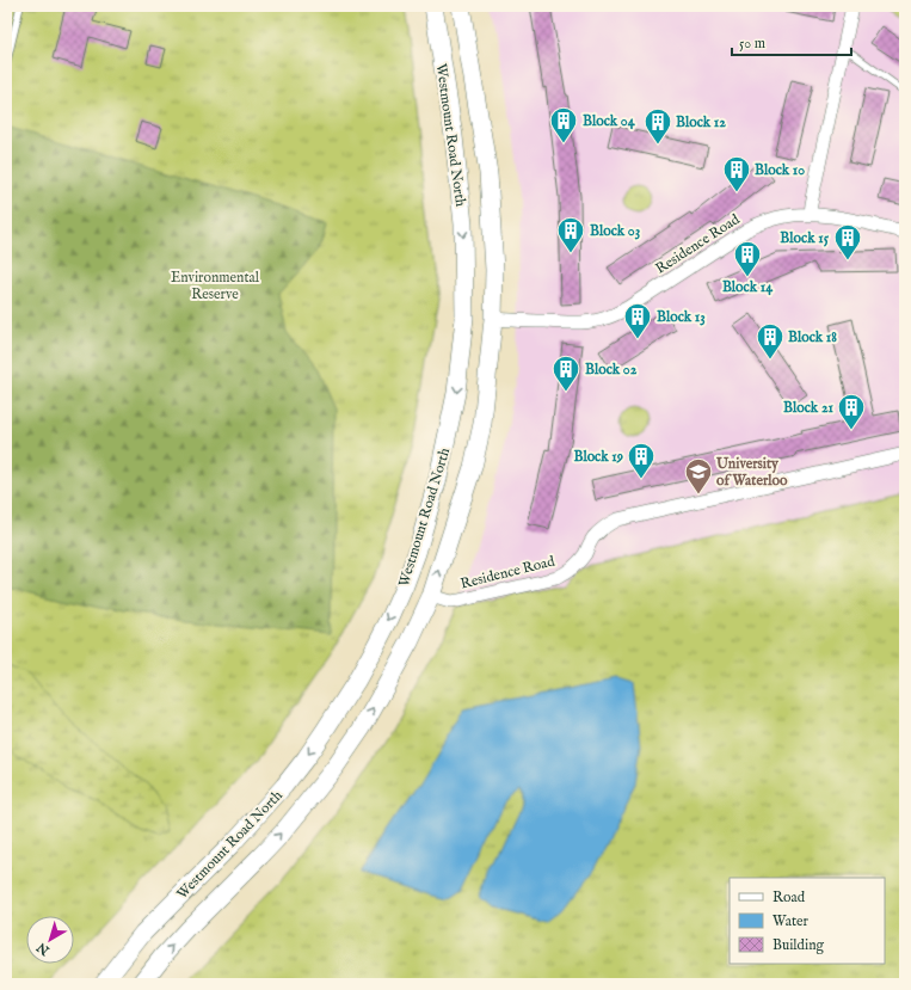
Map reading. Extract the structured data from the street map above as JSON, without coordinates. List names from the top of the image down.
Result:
{
  "streets": {
    "main road": ["Westmount Road North"],
    "street": ["Residence Road"]
  },
  "crossings": [
    ["Westmount Road North", "Residence Road"]
  ],
  "parks": ["Environmental Reserve"],
  "places": {
    "building": [
      "Block 04",
      "Block 12",
      "Block 10",
      "Block 03",
      "Block 15",
      "Block 14",
      "Block 13",
      "Block 18",
      "Block 02",
      "Block 21",
      "Block 19"
    ],
    "school or university": ["University of Waterloo"]
  },
  "legend": ["Road", "Water", "Building"],
  "scale_bar": "50 m",
  "north": "bottom left"
}
